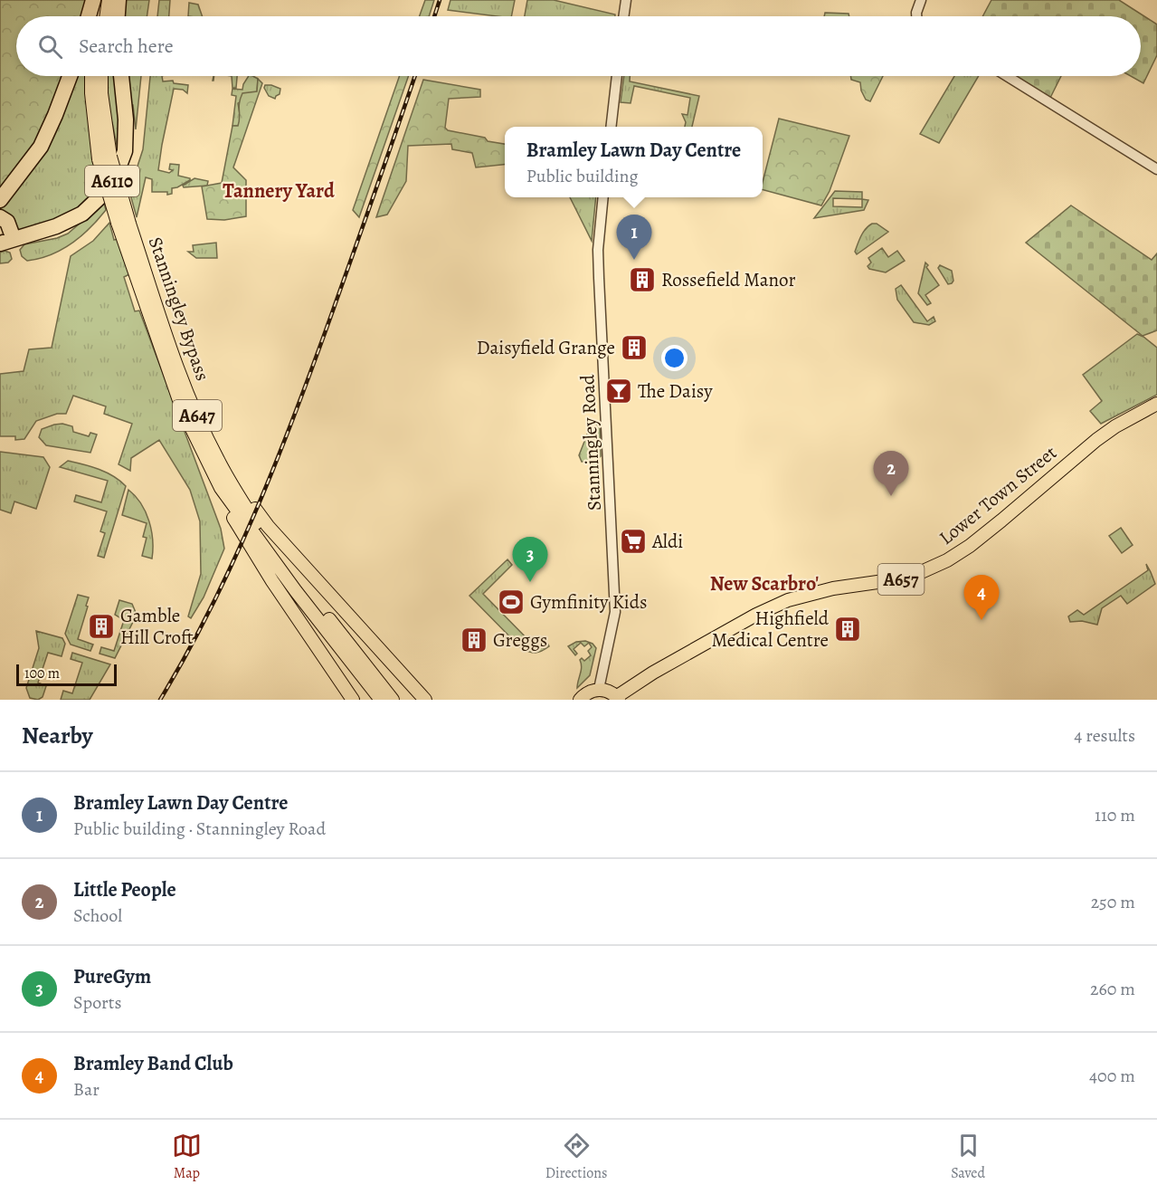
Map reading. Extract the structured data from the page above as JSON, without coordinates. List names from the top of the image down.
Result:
{
  "streets": {
    "highway": ["A6110"],
    "main road": [
      "Stanningley Bypass",
      "A647",
      "Lower Town Street",
      "A657"
    ],
    "street": ["Stanningley Road"]
  },
  "crossings": [
    ["Stanningley Bypass", "A647"],
    ["Stanningley Road", "A657"],
    ["Lower Town Street", "A657"]
  ],
  "districts": ["Tannery Yard", "New Scarbro'"],
  "places": {
    "building": [
      "Rossefield Manor",
      "Daisyfield Grange",
      "Gamble Hill Croft",
      "Highfield Medical Centre",
      "Greggs"
    ],
    "bar": ["The Daisy"],
    "supermarket": ["Aldi"],
    "sports": ["Gymfinity Kids"]
  },
  "scale_bar": "100 m",
  "page": {
    "search": "Search here",
    "popup": ["Bramley Lawn Day Centre", "Public building"],
    "pins": [
      "1",
      "2",
      "3",
      "4"
    ],
    "scale": "100 m",
    "heading": ["Nearby", "4 results"],
    "list": [
      {
        "mark": "1",
        "name": "Bramley Lawn Day Centre",
        "note": "Public building · Stanningley Road",
        "value": "110 m"
      },
      {
        "mark": "2",
        "name": "Little People",
        "note": "School",
        "value": "250 m"
      },
      {
        "mark": "3",
        "name": "PureGym",
        "note": "Sports",
        "value": "260 m"
      },
      {
        "mark": "4",
        "name": "Bramley Band Club",
        "note": "Bar",
        "value": "400 m"
      }
    ],
    "nav": ["Map", "Directions", "Saved"]
  }
}
